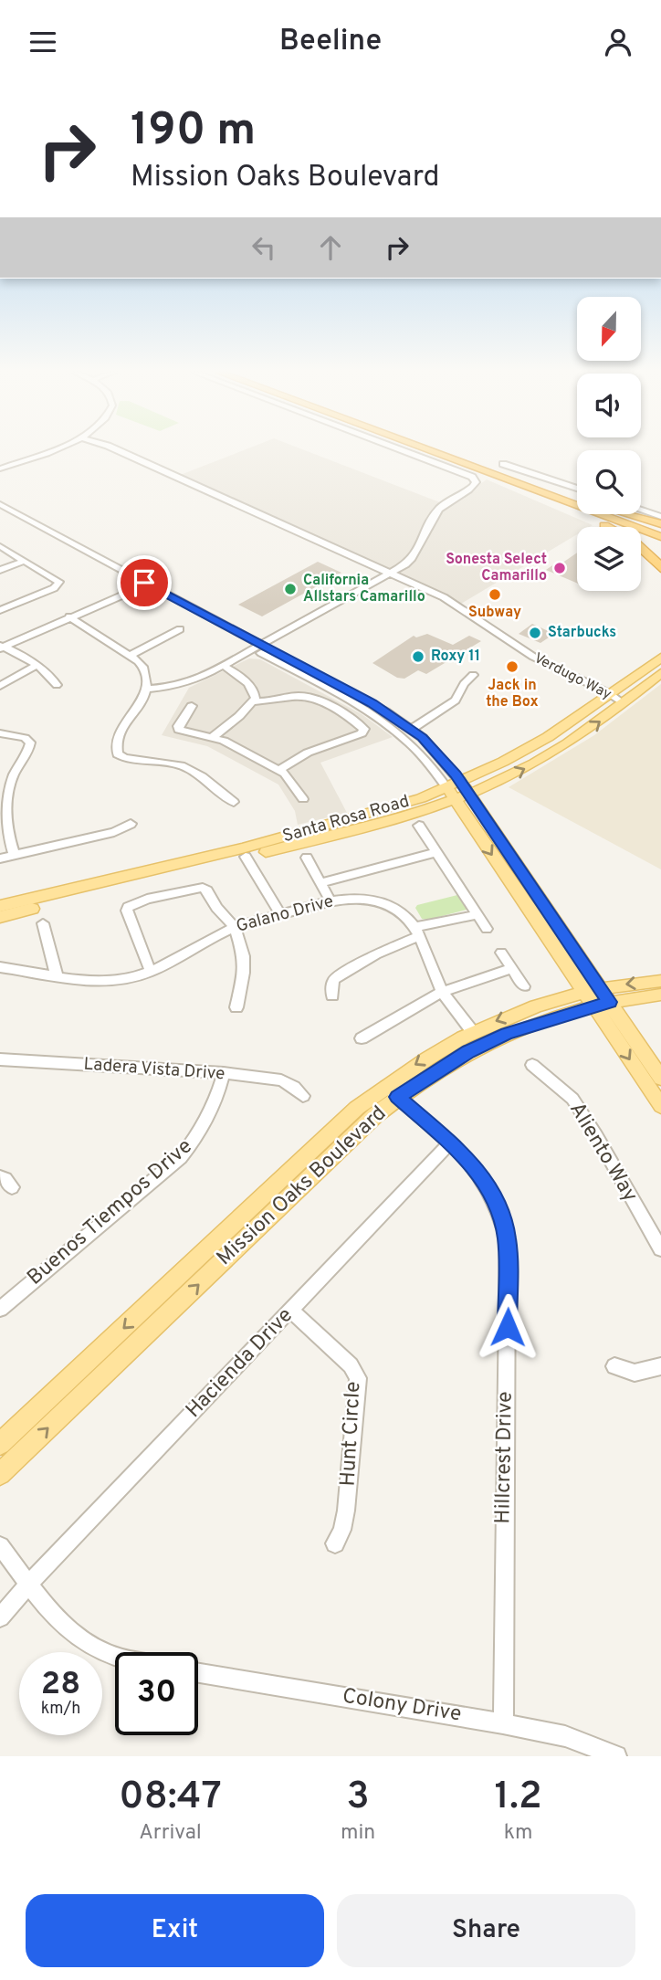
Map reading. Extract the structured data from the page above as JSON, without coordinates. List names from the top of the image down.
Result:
{
  "streets": {
    "main road": ["Santa Rosa Road", "Mission Oaks Boulevard"],
    "street": [
      "Verdugo Way",
      "Galano Drive",
      "Ladera Vista Drive",
      "Aliento Way",
      "Buenos Tiempos Drive",
      "Hacienda Drive",
      "Hunt Circle",
      "Hillcrest Drive",
      "Colony Drive"
    ]
  },
  "crossings": [
    ["Verdugo Way", "Santa Rosa Road"],
    ["Galano Drive", "Mission Oaks Boulevard"],
    ["Ladera Vista Drive", "Buenos Tiempos Drive"],
    ["Mission Oaks Boulevard", "Hillcrest Drive"],
    ["Hacienda Drive", "Hunt Circle"],
    ["Hacienda Drive", "Hillcrest Drive"],
    ["Hillcrest Drive", "Colony Drive"]
  ],
  "places": [
    "Sonesta Select Camarillo",
    "California Allstars Camarillo",
    "Subway",
    "Starbucks",
    "Roxy 11",
    "Jack in the Box"
  ],
  "north": "bottom",
  "page": {
    "header": "Beeline",
    "turn": ["190 m", "Mission Oaks Boulevard"],
    "speed": "28 km/h",
    "limit": "30",
    "eta": [
      "08:47",
      "Arrival",
      "3",
      "min",
      "1.2",
      "km"
    ],
    "buttons": ["Exit", "Share"]
  }
}
